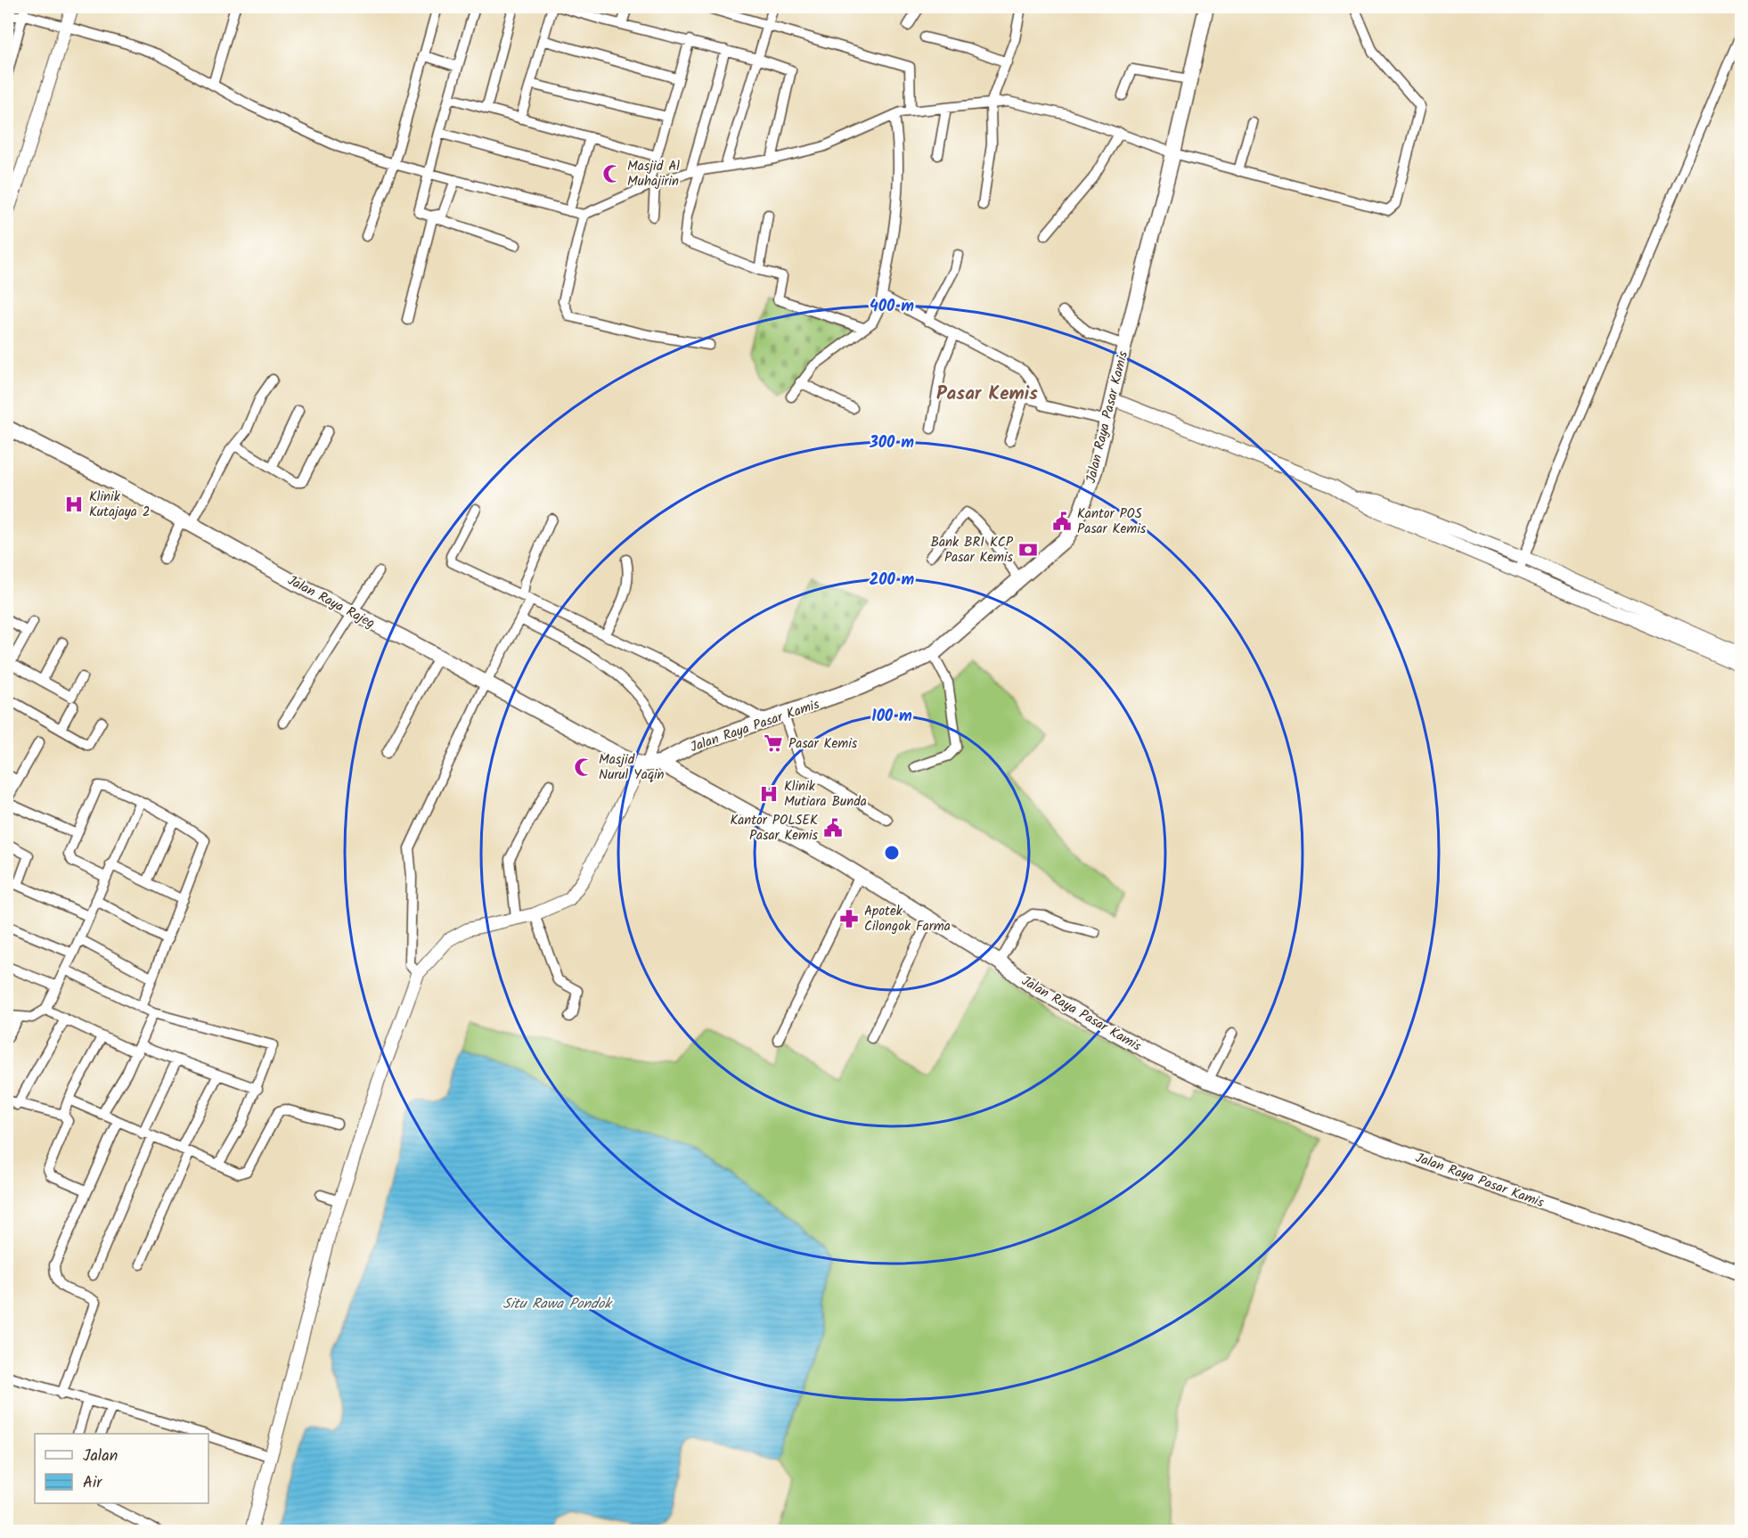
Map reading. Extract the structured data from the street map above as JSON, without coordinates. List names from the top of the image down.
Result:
{
  "streets": {
    "main road": ["Jalan Raya Pasar Kamis", "Jalan Raya Rajeg"]
  },
  "crossings": [
    ["Jalan Raya Pasar Kamis", "Jalan Raya Rajeg"]
  ],
  "districts": ["Pasar Kemis"],
  "water": ["Situ Rawa Pondok"],
  "places": {
    "mosque": ["Masjid Al Muhajirin", "Masjid Nurul Yaqin"],
    "hospital": ["Klinik Kutajaya 2", "Klinik Mutiara Bunda"],
    "public building": ["Kantor POS Pasar Kemis", "Kantor POLSEK Pasar Kemis"],
    "bank": ["Bank BRI KCP Pasar Kemis"],
    "supermarket": ["Pasar Kemis"],
    "pharmacy": ["Apotek Cilongok Farma"]
  },
  "legend": ["Jalan", "Air"],
  "rings": [
    "400 m",
    "300 m",
    "200 m",
    "100 m"
  ]
}
